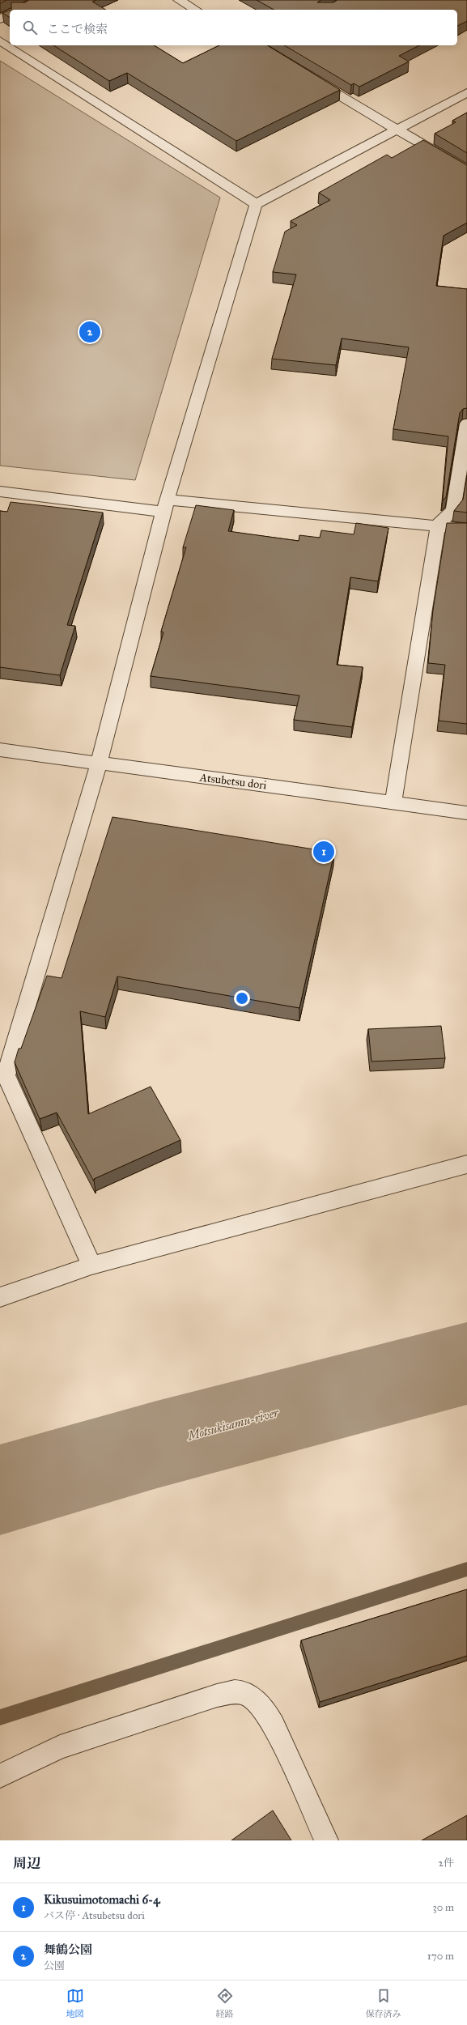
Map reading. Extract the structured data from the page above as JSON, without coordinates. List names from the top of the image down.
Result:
{
  "streets": {
    "street": ["Atsubetsu dori"]
  },
  "water": ["Motsukisamu-river"],
  "page": {
    "search": "ここで検索",
    "pins": ["2", "1"],
    "heading": ["周辺", "2件"],
    "list": [
      {
        "mark": "1",
        "name": "Kikusuimotomachi 6-4",
        "note": "バス停 · Atsubetsu dori",
        "value": "30 m"
      },
      {
        "mark": "2",
        "name": "舞鶴公園",
        "note": "公園",
        "value": "170 m"
      }
    ],
    "nav": ["地図", "経路", "保存済み"]
  }
}
